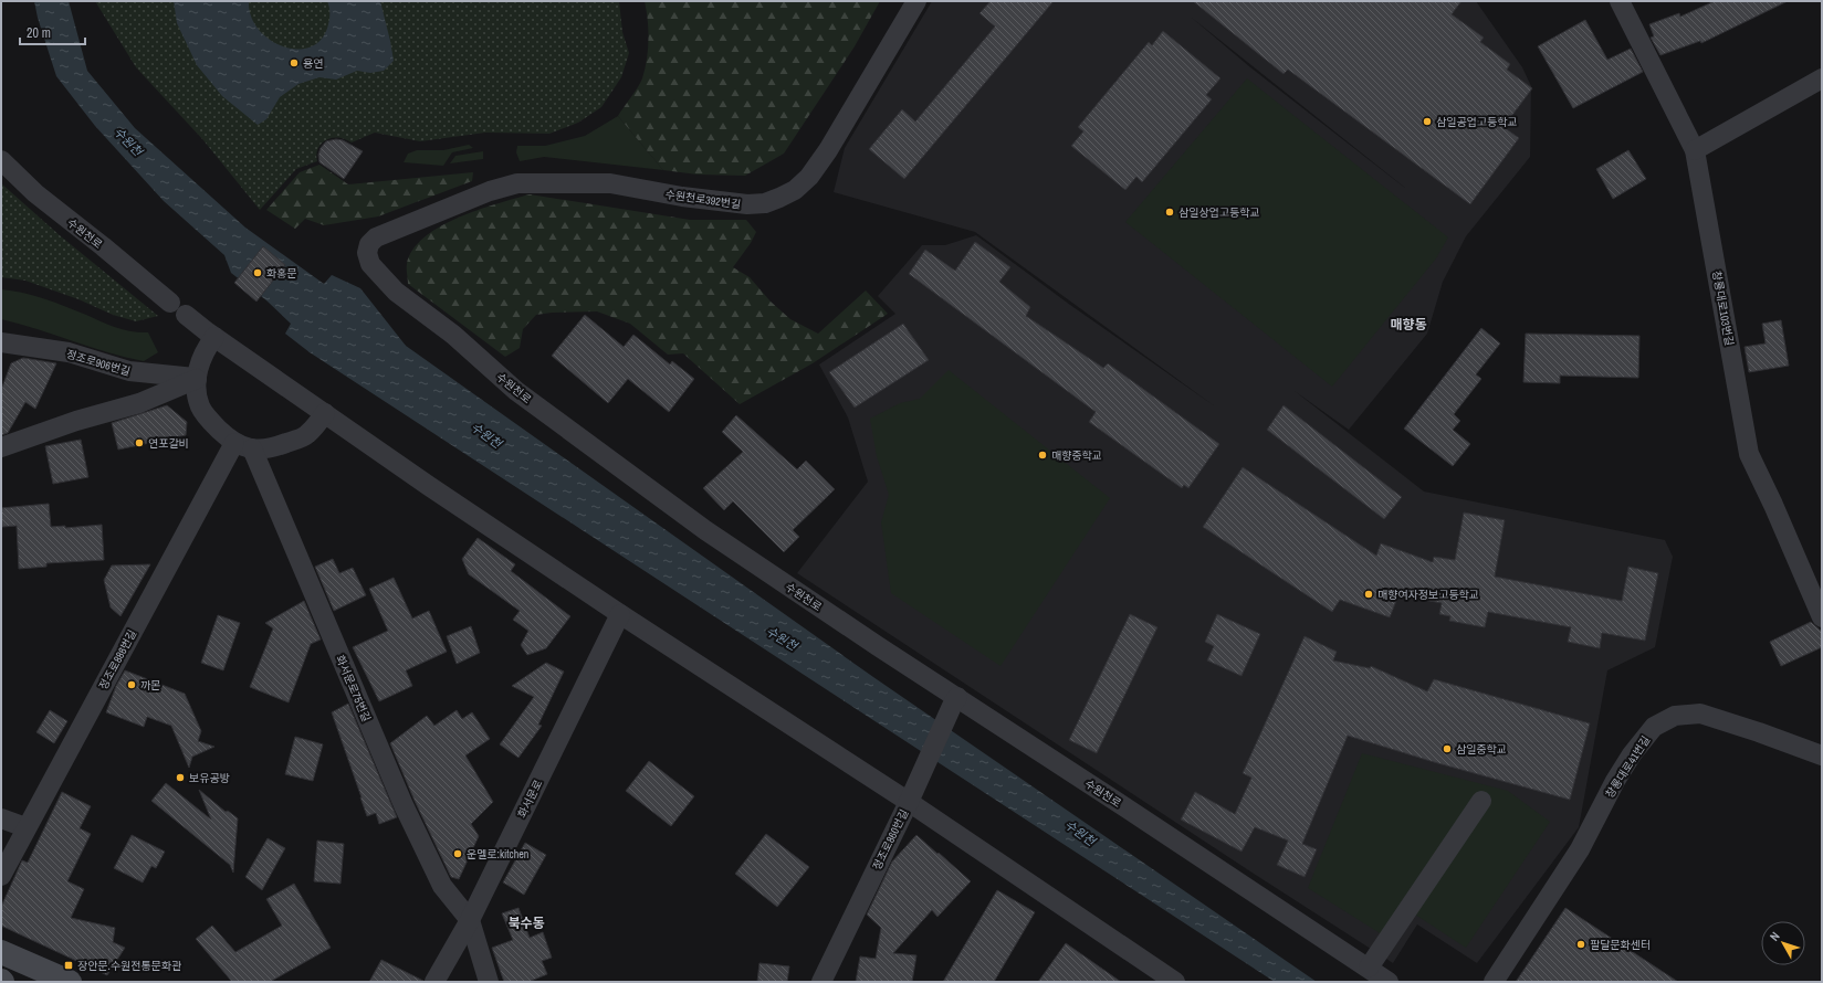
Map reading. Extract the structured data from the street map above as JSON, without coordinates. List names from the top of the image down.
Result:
{
  "streets": {
    "street": [
      "수원천로392번길",
      "수원천로",
      "창룡대로103번길",
      "정조로906번길",
      "정조로886번길",
      "화서문로75번길",
      "창룡대로41번길",
      "화서문로",
      "정조로860번길"
    ]
  },
  "crossings": [
    ["수원천로392번길", "수원천로"],
    ["수원천로", "화서문로"],
    ["수원천로", "정조로860번길"],
    ["정조로886번길", "화서문로75번길"],
    ["화서문로75번길", "화서문로"]
  ],
  "districts": ["매향동", "북수동"],
  "water": ["수원천"],
  "places": {
    "other": [
      "용연",
      "삼일공업고등학교",
      "삼일상업고등학교",
      "화홍문",
      "연포갈비",
      "매향중학교",
      "매향여자정보고등학교",
      "까몬",
      "삼일중학교",
      "보유공방",
      "운멜로:kitchen",
      "팔달문화센터"
    ],
    "transit": ["장안문.수원전통문화관"]
  },
  "scale_bar": "20 m",
  "north": "top left"
}
